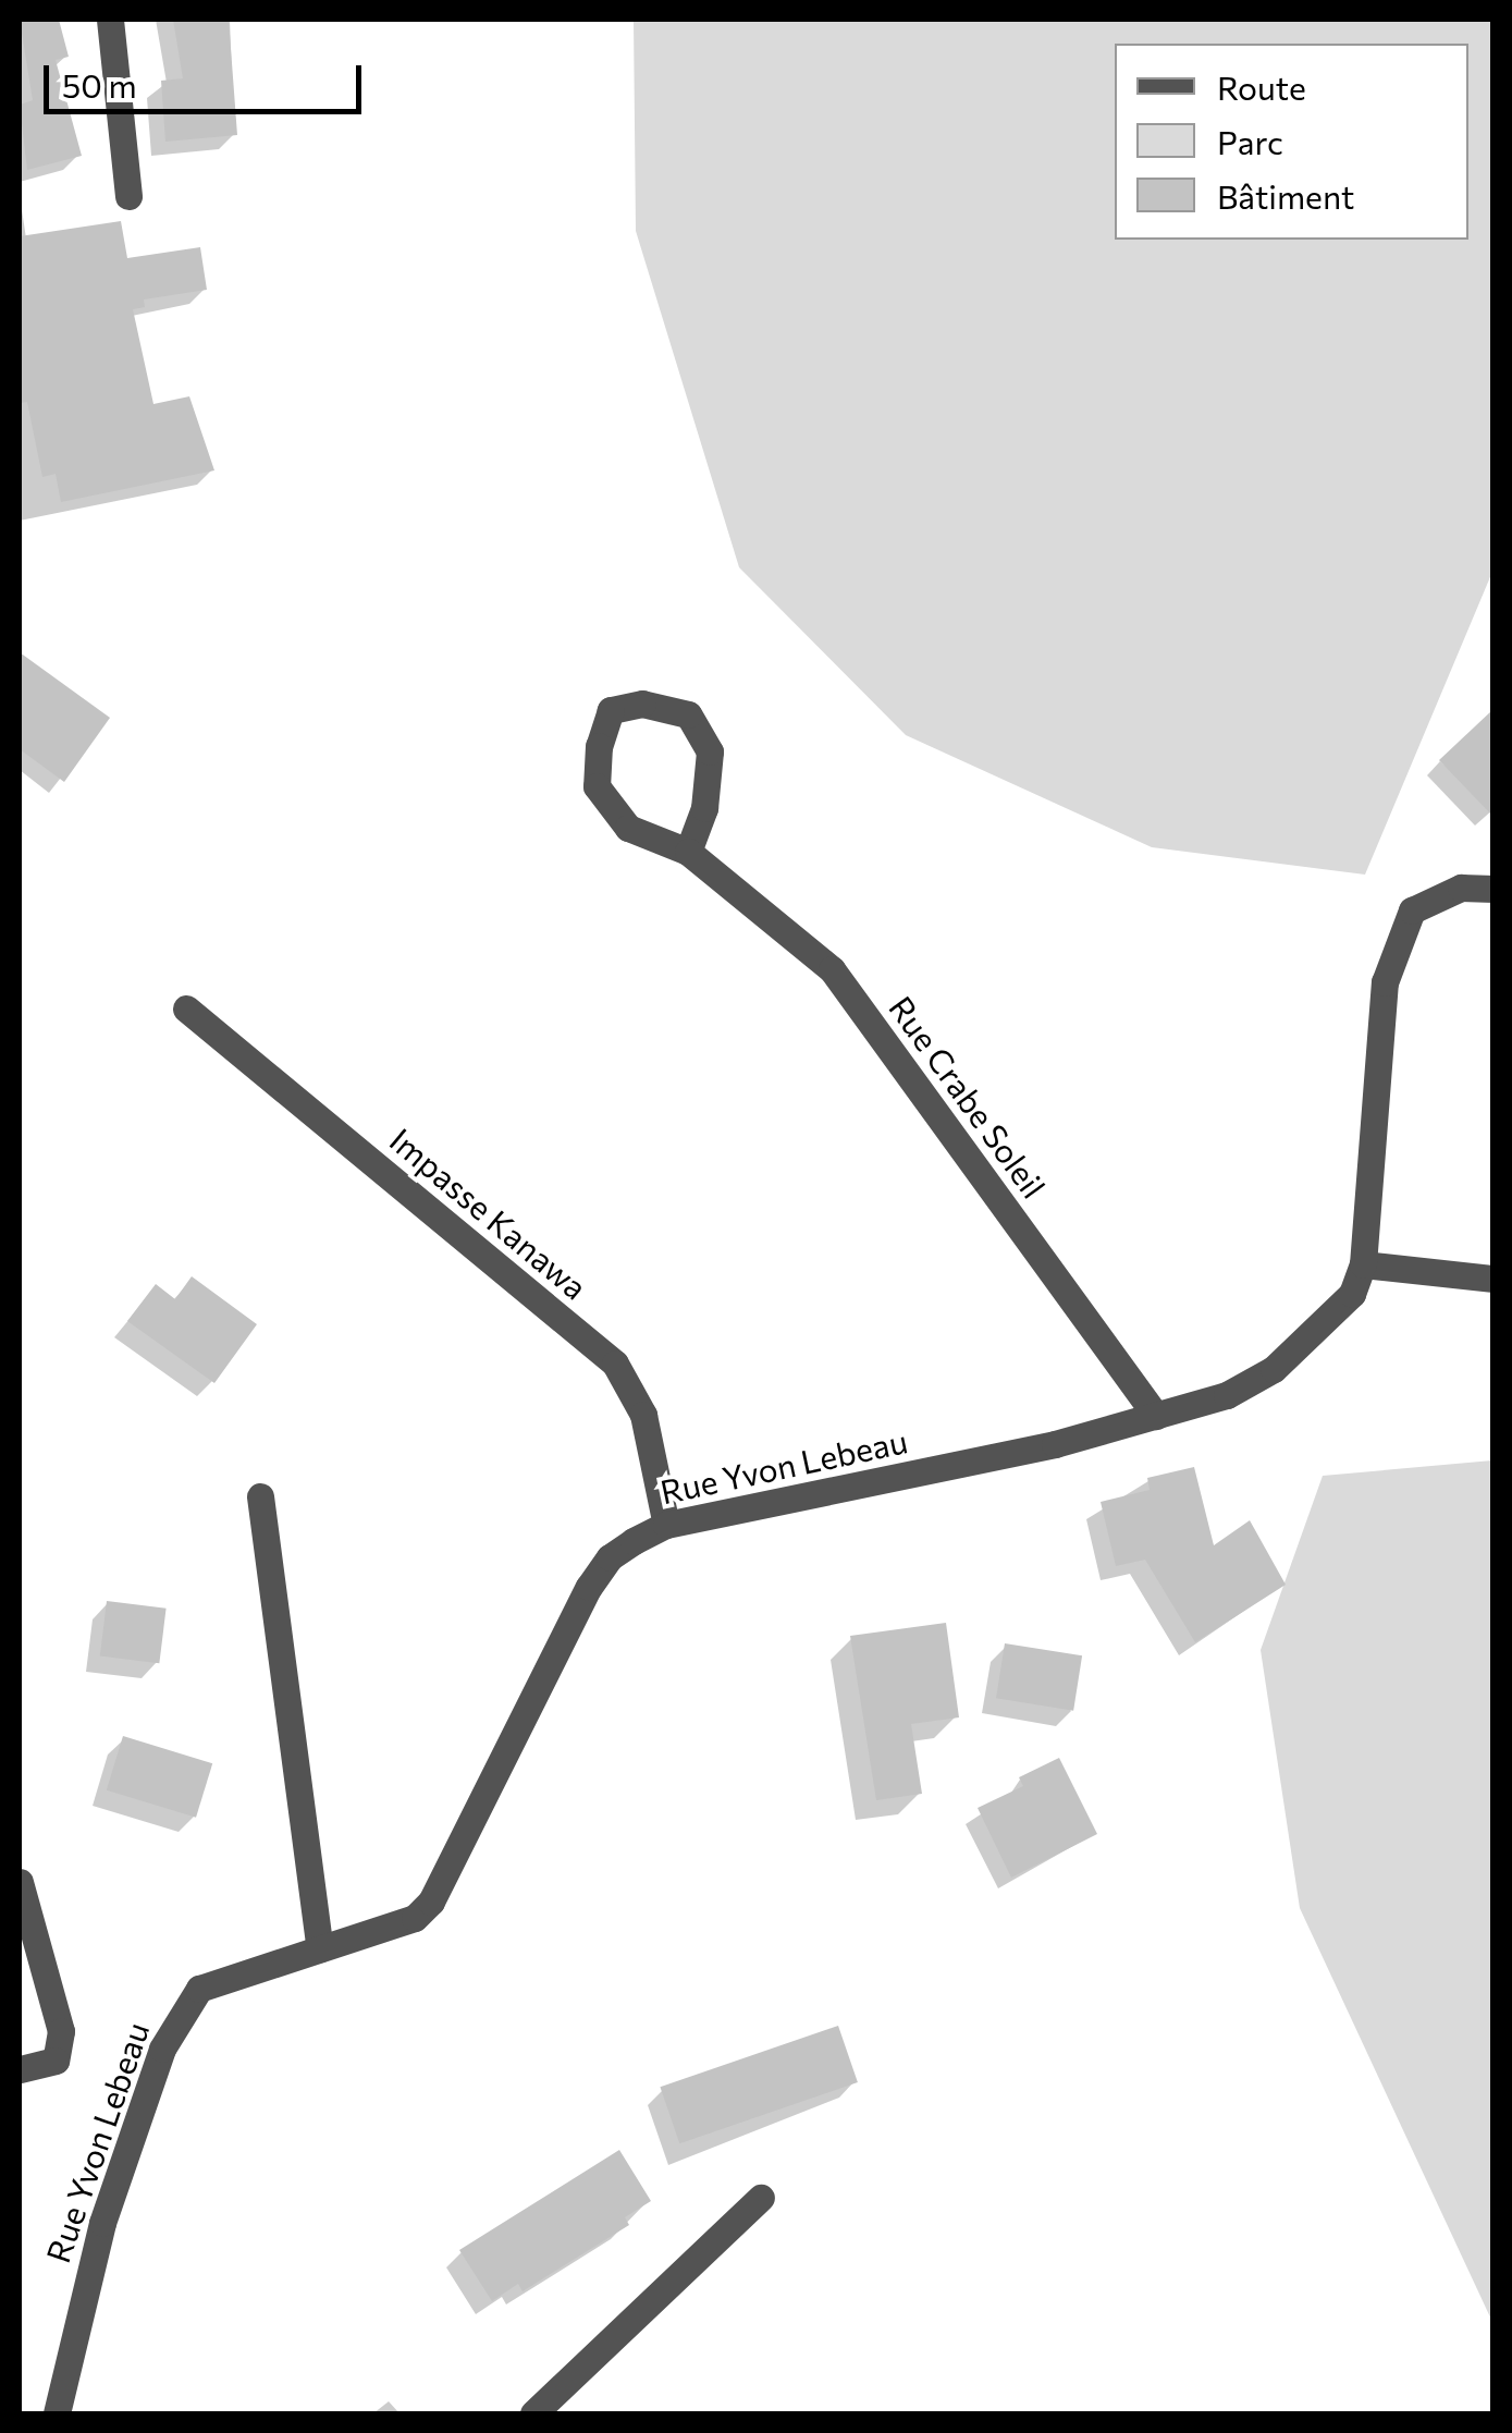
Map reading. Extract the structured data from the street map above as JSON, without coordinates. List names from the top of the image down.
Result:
{
  "streets": {
    "street": ["Rue Crabe Soleil", "Impasse Kanawa", "Rue Yvon Lebeau"]
  },
  "crossings": [
    ["Rue Crabe Soleil", "Rue Yvon Lebeau"],
    ["Impasse Kanawa", "Rue Yvon Lebeau"]
  ],
  "legend": ["Route", "Parc", "Bâtiment"],
  "scale_bar": "50 m"
}
